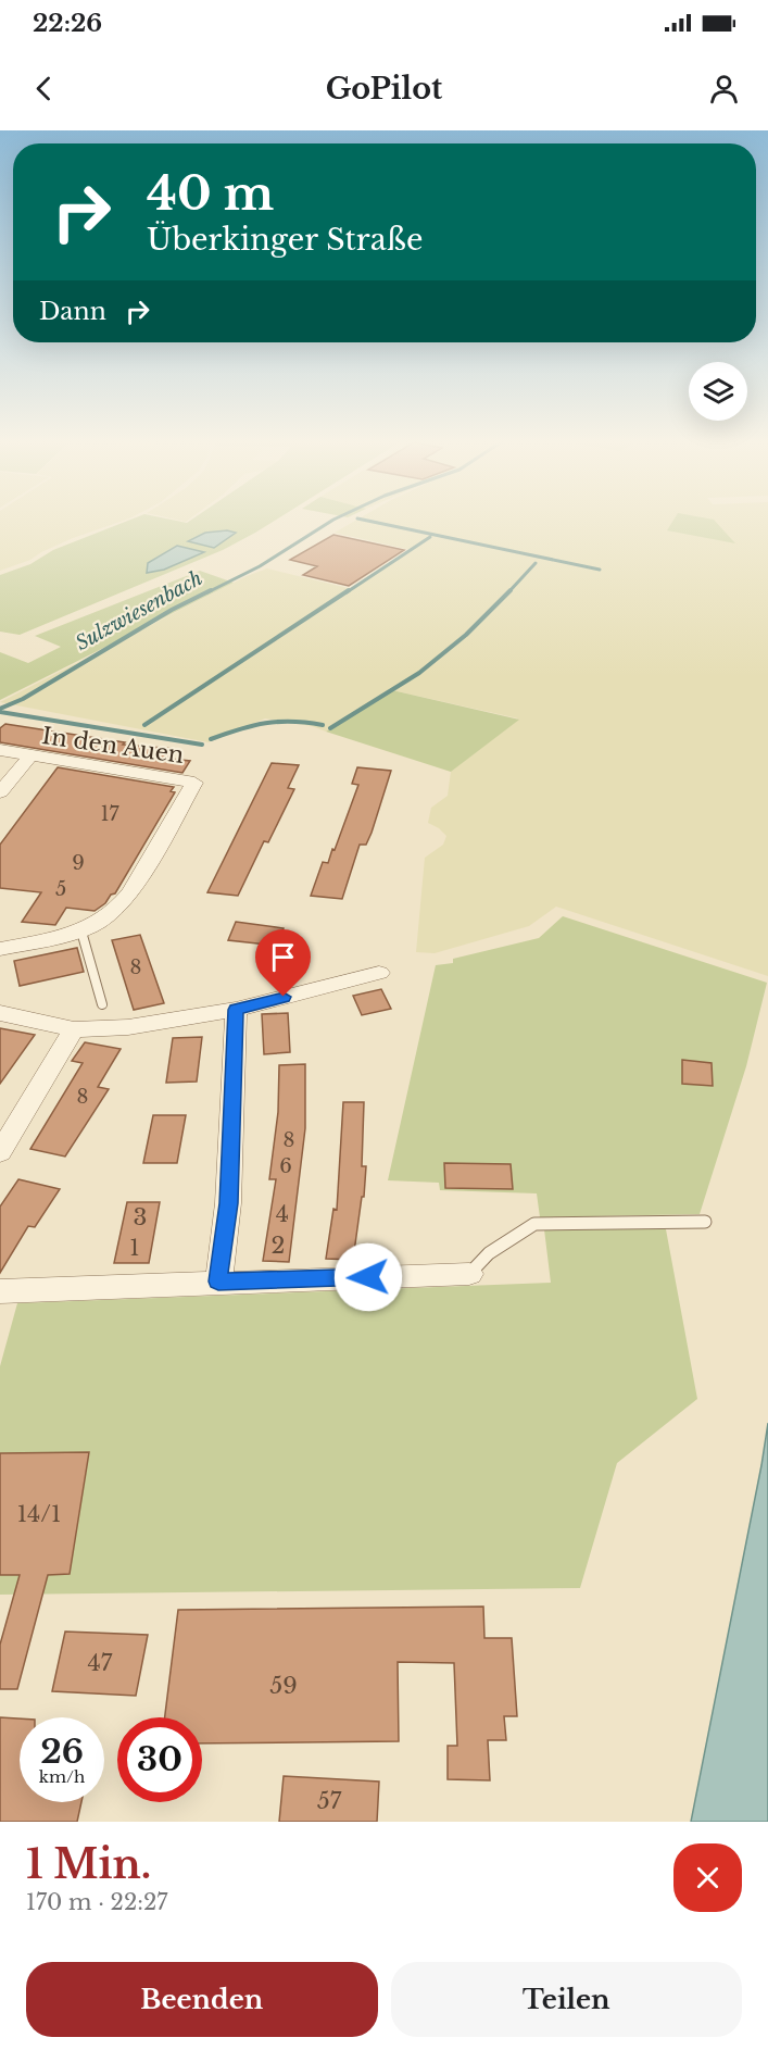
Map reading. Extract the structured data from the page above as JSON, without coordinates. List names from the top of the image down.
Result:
{
  "streets": {
    "street": ["In den Auen"]
  },
  "water": ["Sulzwiesenbach"],
  "house_numbers": [
    "17",
    "9",
    "5",
    "8",
    "8",
    "8",
    "6",
    "4",
    "3",
    "2",
    "1",
    "14/1",
    "47",
    "59",
    "57"
  ],
  "page": {
    "status": "22:26",
    "header": "GoPilot",
    "turn": ["40 m", "Überkinger Straße"],
    "then": "Dann",
    "speed": "26 km/h",
    "limit": "30",
    "heading": ["1 Min.", "170 m · 22:27"],
    "buttons": ["Beenden", "Teilen"]
  }
}
